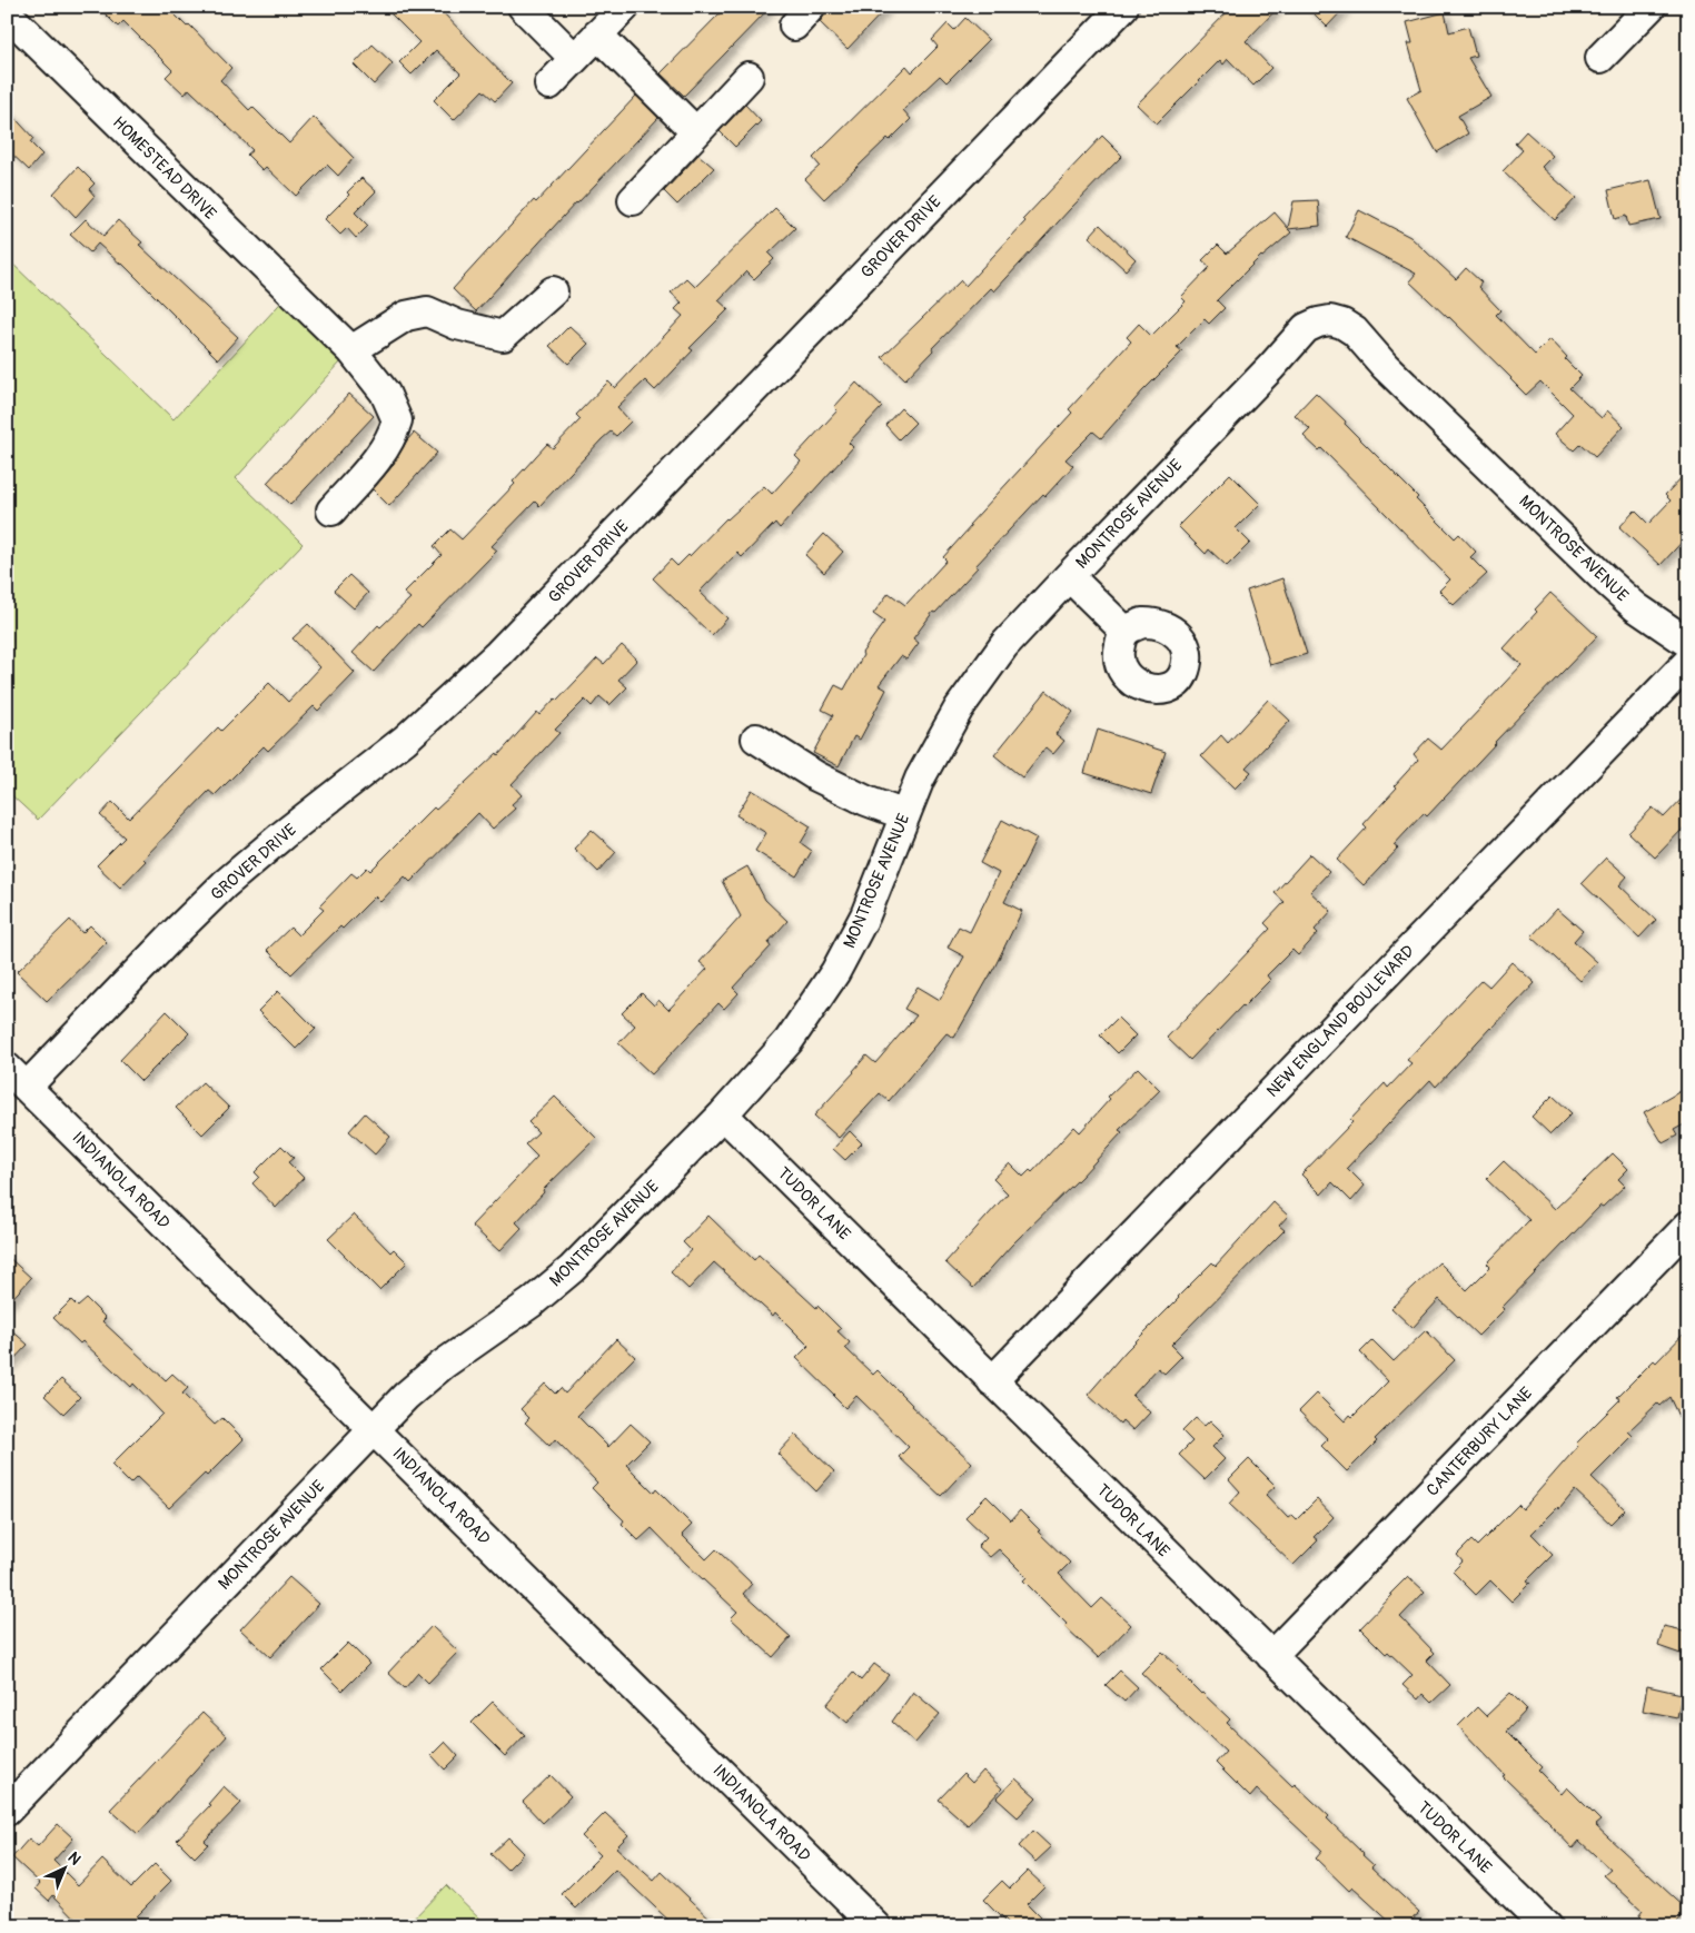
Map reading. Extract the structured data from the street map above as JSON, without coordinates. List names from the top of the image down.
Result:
{
  "streets": {
    "street": [
      "HOMESTEAD DRIVE",
      "GROVER DRIVE",
      "MONTROSE AVENUE",
      "NEW ENGLAND BOULEVARD",
      "INDIANOLA ROAD",
      "TUDOR LANE",
      "CANTERBURY LANE"
    ]
  },
  "crossings": [
    ["GROVER DRIVE", "INDIANOLA ROAD"],
    ["MONTROSE AVENUE", "INDIANOLA ROAD"],
    ["MONTROSE AVENUE", "TUDOR LANE"],
    ["NEW ENGLAND BOULEVARD", "TUDOR LANE"],
    ["TUDOR LANE", "CANTERBURY LANE"]
  ],
  "north": "top right"
}
